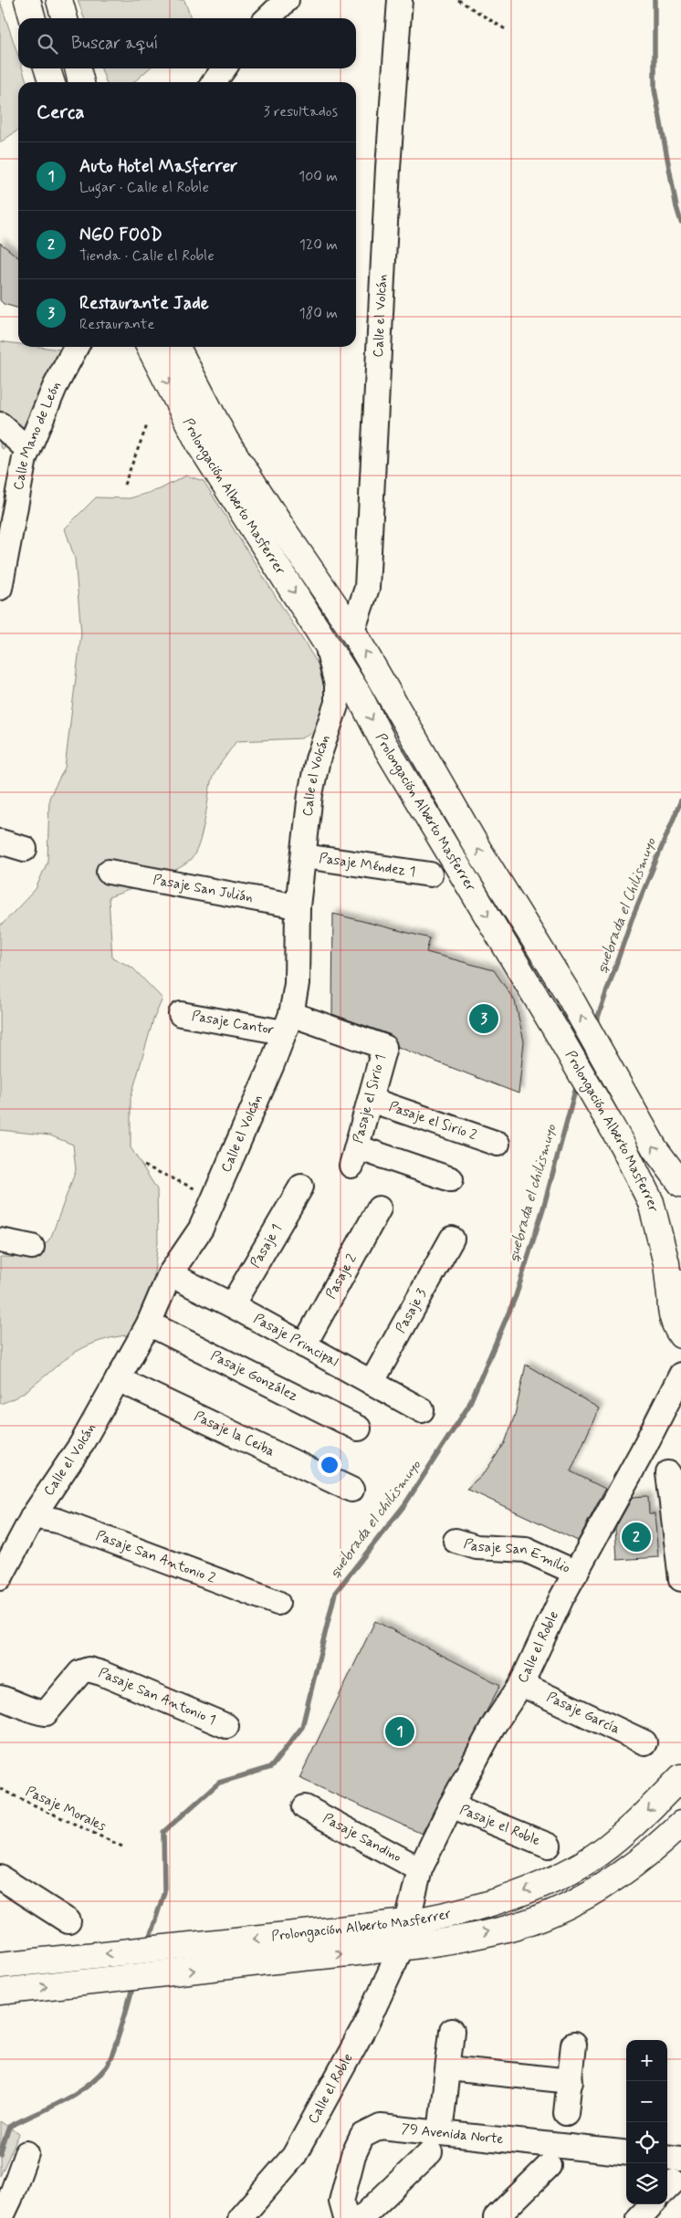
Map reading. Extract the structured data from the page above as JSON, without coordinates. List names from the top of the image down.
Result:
{
  "streets": {
    "main road": ["Prolongación Alberto Masferrer"],
    "street": [
      "Calle el Volcán",
      "Calle Mano de León",
      "Pasaje Méndez 1",
      "Pasaje San Julián",
      "Pasaje Cantor",
      "Pasaje el Sirio 1",
      "Pasaje el Sirio 2",
      "Pasaje 1",
      "Pasaje 2",
      "Pasaje 3",
      "Pasaje Principal",
      "Pasaje González",
      "Pasaje la Ceiba",
      "Pasaje San Emilio",
      "Pasaje San Antonio 2",
      "Calle el Roble",
      "Pasaje San Antonio 1",
      "Pasaje García",
      "Pasaje el Roble",
      "Pasaje Sandino",
      "79 Avenida Norte"
    ],
    "path": ["Pasaje Morales"]
  },
  "crossings": [
    ["Calle el Volcán", "Prolongación Alberto Masferrer"],
    ["Calle el Volcán", "Pasaje Méndez 1"],
    ["Calle el Volcán", "Pasaje San Julián"],
    ["Calle el Volcán", "Pasaje Cantor"],
    ["Calle el Volcán", "Pasaje el Sirio 1"],
    ["Calle el Volcán", "Pasaje Principal"],
    ["Calle el Volcán", "Pasaje González"],
    ["Calle el Volcán", "Pasaje la Ceiba"],
    ["Calle el Volcán", "Pasaje San Antonio 2"],
    ["Prolongación Alberto Masferrer", "Calle el Roble"],
    ["Pasaje Cantor", "Pasaje el Sirio 1"],
    ["Pasaje el Sirio 1", "Pasaje el Sirio 2"],
    ["Pasaje 1", "Pasaje Principal"],
    ["Pasaje 2", "Pasaje Principal"],
    ["Pasaje 3", "Pasaje Principal"],
    ["Pasaje San Emilio", "Calle el Roble"],
    ["Calle el Roble", "Pasaje García"],
    ["Calle el Roble", "Pasaje el Roble"],
    ["Calle el Roble", "Pasaje Sandino"]
  ],
  "water": ["quebrada el Chilismuyo", "quebrada el chilismuyo"],
  "page": {
    "search": "Buscar aquí",
    "heading": ["Cerca", "3 resultados"],
    "list": [
      {
        "mark": "1",
        "name": "Auto Hotel Masferrer",
        "note": "Lugar · Calle el Roble",
        "value": "100 m"
      },
      {
        "mark": "2",
        "name": "NGO FOOD",
        "note": "Tienda · Calle el Roble",
        "value": "120 m"
      },
      {
        "mark": "3",
        "name": "Restaurante Jade",
        "note": "Restaurante",
        "value": "180 m"
      }
    ],
    "pins": ["3", "2", "1"],
    "map_buttons": ["+", "−"]
  }
}
